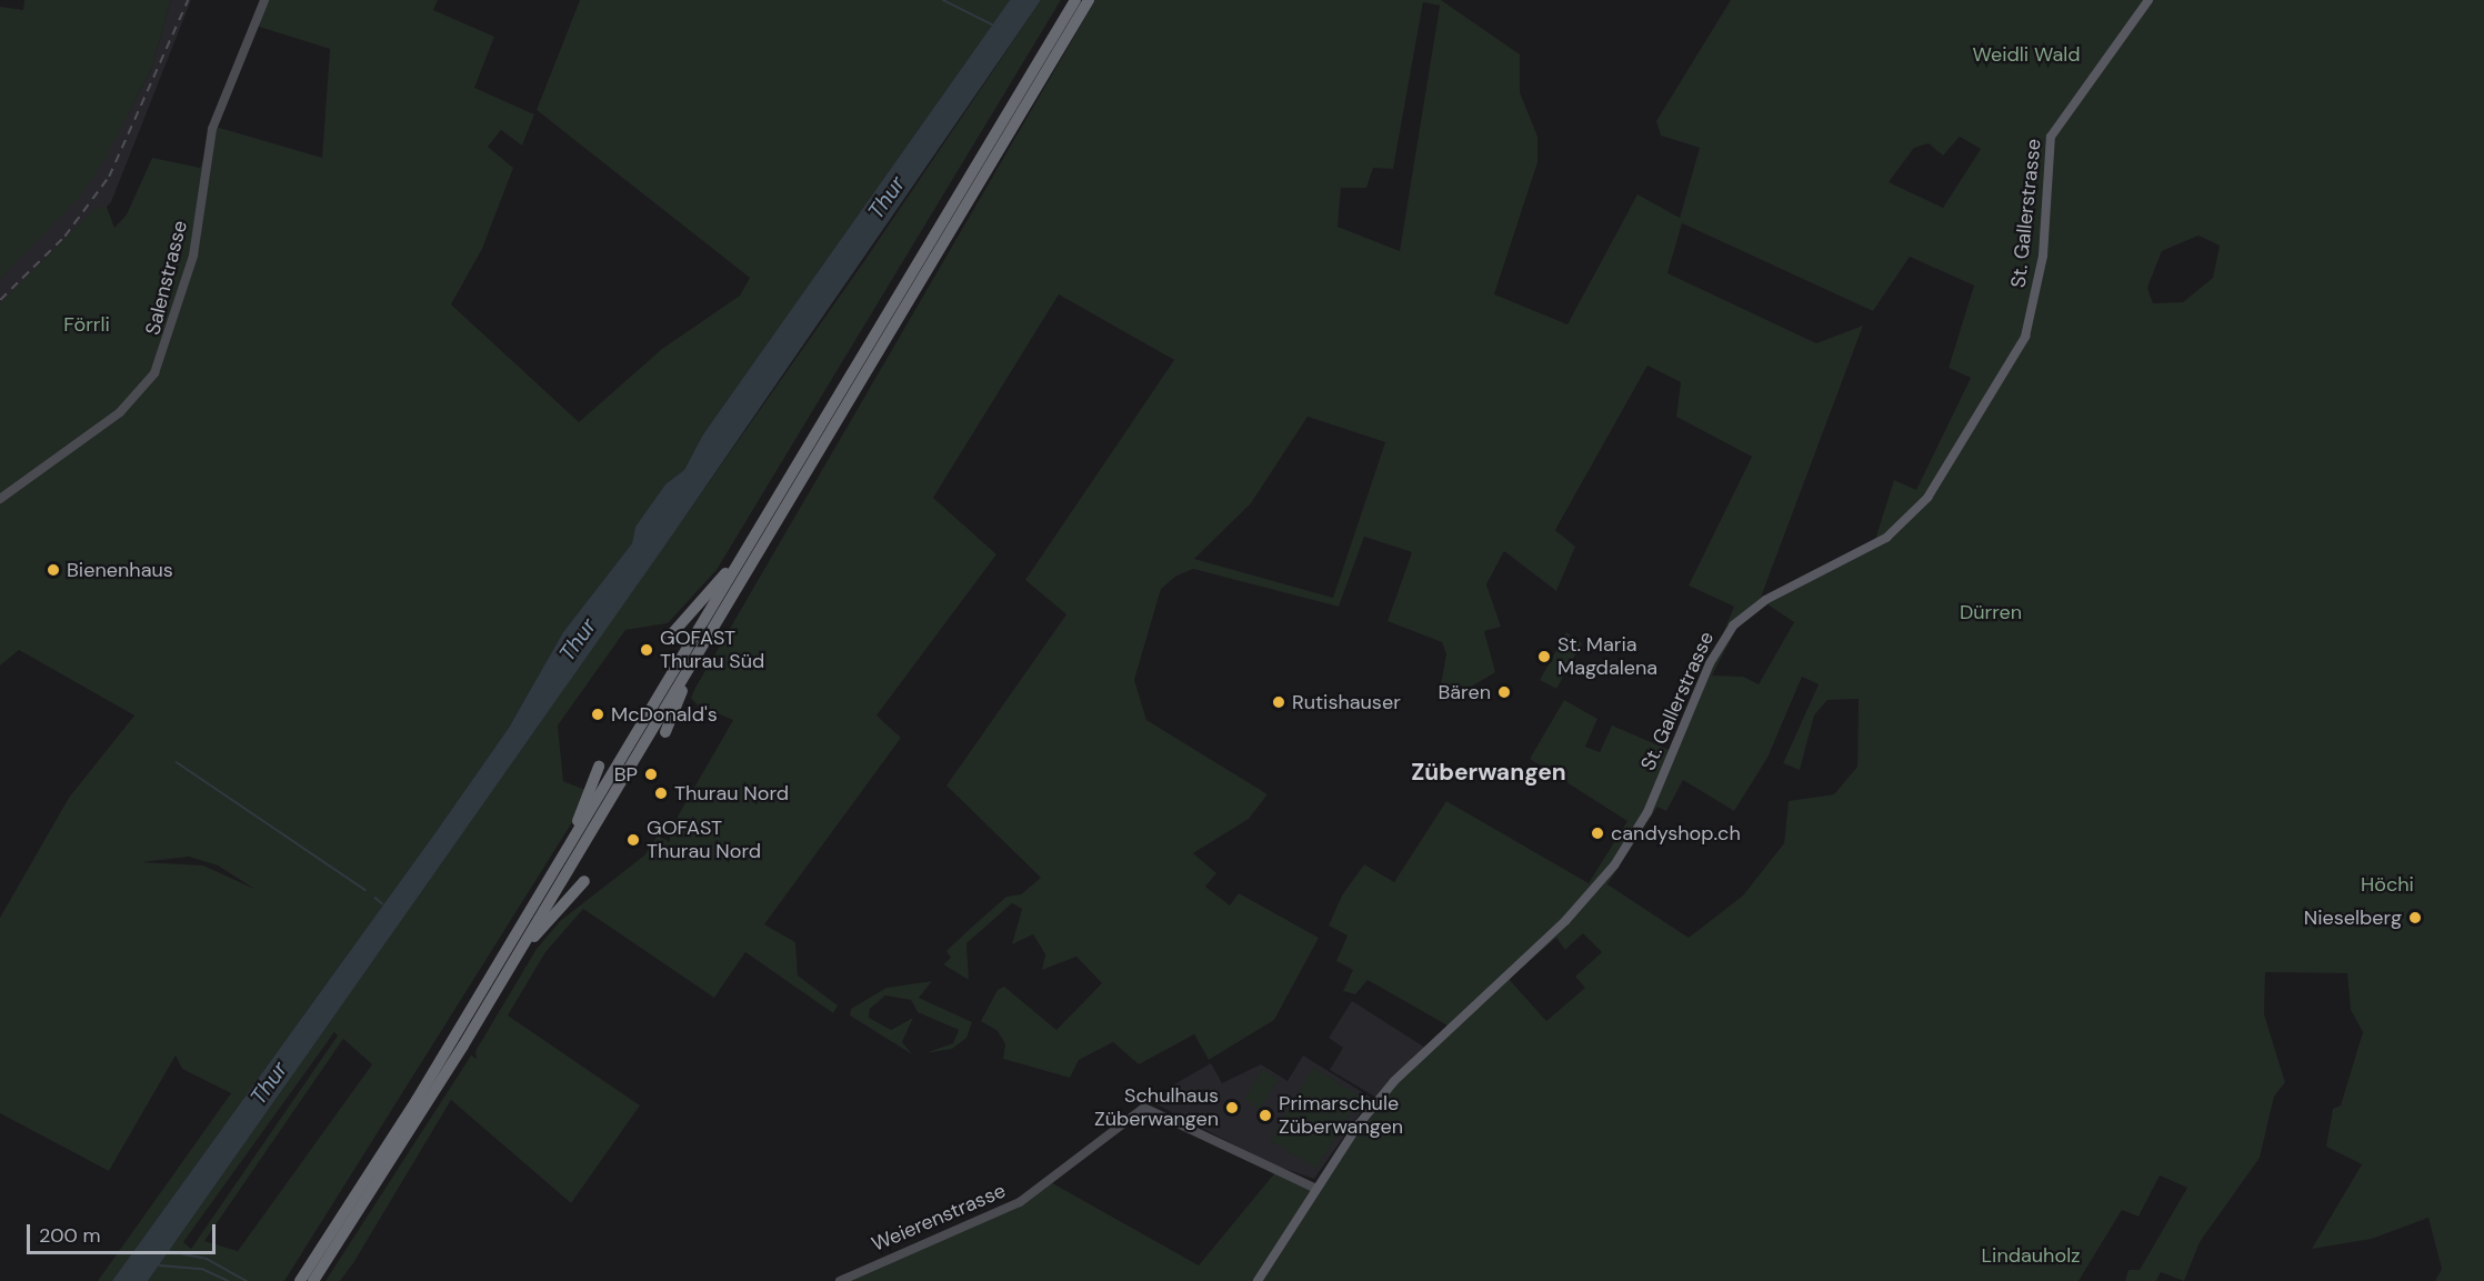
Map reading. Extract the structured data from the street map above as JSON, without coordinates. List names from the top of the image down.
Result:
{
  "streets": {
    "main road": ["St. Gallerstrasse"],
    "street": ["Salenstrasse", "Weierenstrasse"]
  },
  "crossings": [
    ["St. Gallerstrasse", "Weierenstrasse"]
  ],
  "districts": ["Züberwangen"],
  "water": ["Thur"],
  "parks": [
    "Weidli Wald",
    "Förrli",
    "Dürren",
    "Höchi",
    "Lindauholz"
  ],
  "places": [
    "Bienenhaus",
    "GOFAST Thurau Süd",
    "St. Maria Magdalena",
    "Bären",
    "Rutishauser",
    "McDonald's",
    "BP",
    "Thurau Nord",
    "candyshop.ch",
    "GOFAST Thurau Nord",
    "Nieselberg",
    "Schulhaus Züberwangen",
    "Primarschule Züberwangen"
  ],
  "scale_bar": "200 m"
}
